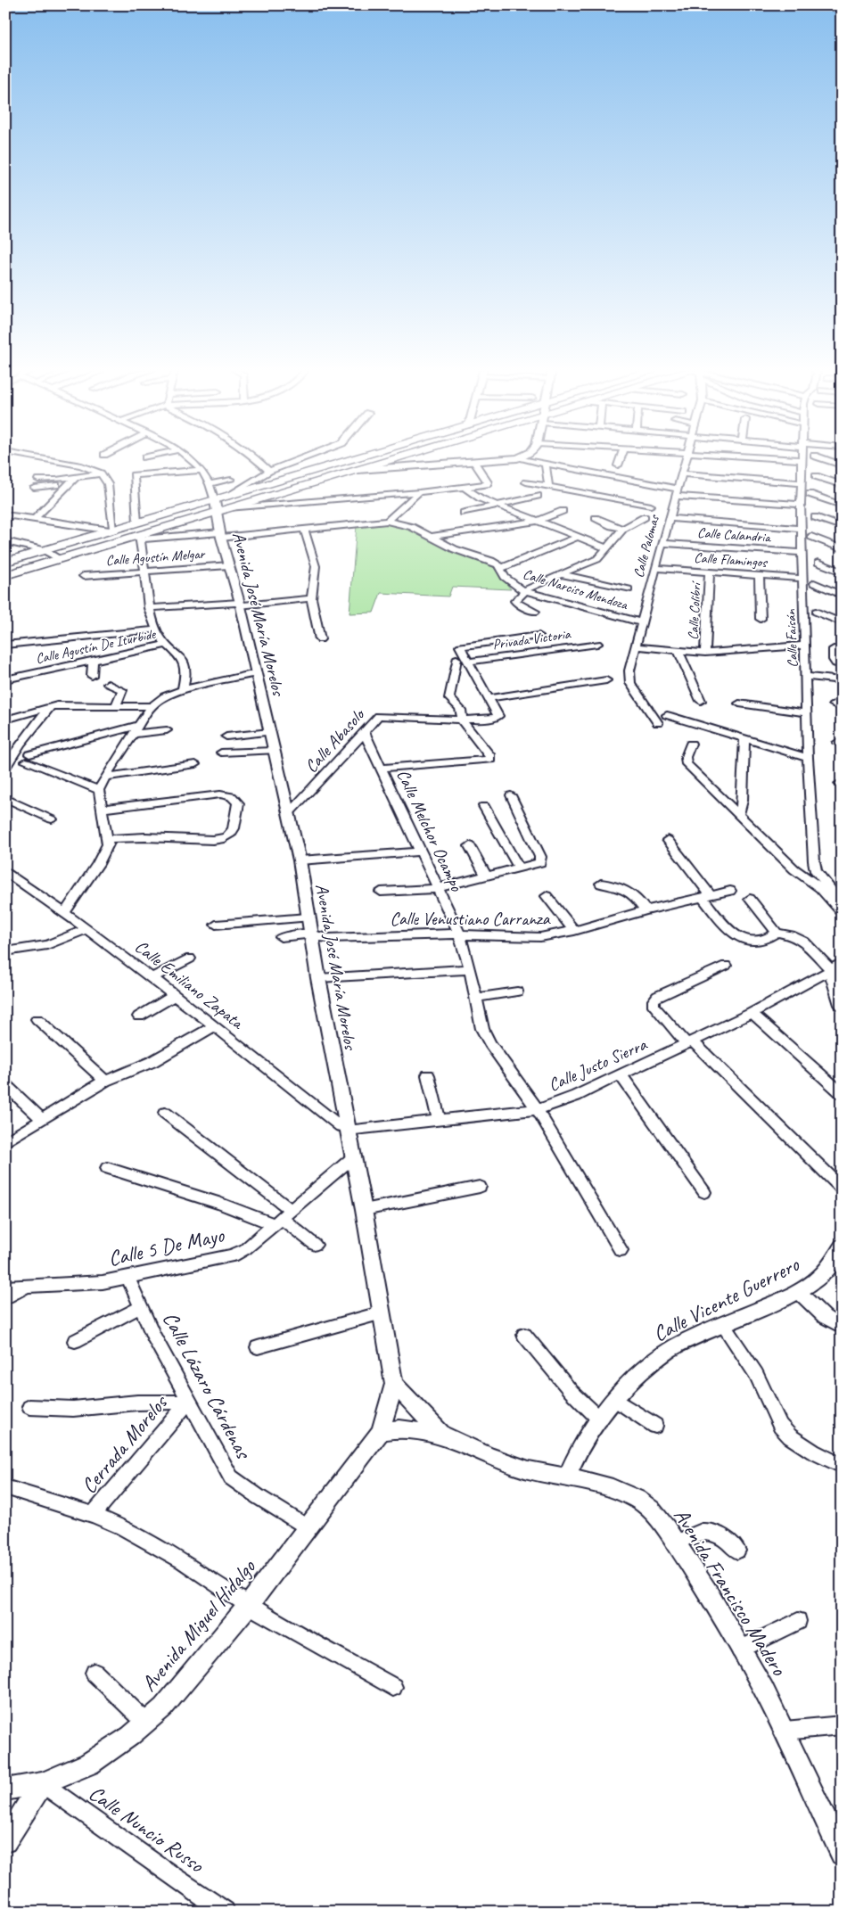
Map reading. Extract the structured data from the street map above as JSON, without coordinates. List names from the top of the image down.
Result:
{
  "streets": {
    "street": [
      "Calle Calandria",
      "Calle Palomas",
      "Calle Agustín Melgar",
      "Calle Flamingos",
      "Calle Narciso Mendoza",
      "Calle Colibrí",
      "Avenida José María Morelos",
      "Calle Faisán",
      "Privada Victoria",
      "Calle Agustín De Iturbide",
      "Calle Abasolo",
      "Calle Melchor Ocampo",
      "Calle Venustiano Carranza",
      "Calle Emiliano Zapata",
      "Calle Justo Sierra",
      "Calle 5 De Mayo",
      "Calle Vicente Guerrero",
      "Calle Lázaro Cárdenas",
      "Cerrada Morelos",
      "Avenida Francisco Madero",
      "Avenida Miguel Hidalgo",
      "Calle Nuncio Russo"
    ]
  },
  "crossings": [
    ["Calle Calandria", "Calle Palomas"],
    ["Calle Calandria", "Calle Faisán"],
    ["Calle Palomas", "Calle Flamingos"],
    ["Calle Palomas", "Calle Narciso Mendoza"],
    ["Calle Agustín Melgar", "Avenida José María Morelos"],
    ["Calle Agustín Melgar", "Calle Agustín De Iturbide"],
    ["Calle Flamingos", "Calle Colibrí"],
    ["Calle Flamingos", "Calle Faisán"],
    ["Calle Narciso Mendoza", "Avenida José María Morelos"],
    ["Calle Narciso Mendoza", "Calle Agustín De Iturbide"],
    ["Avenida José María Morelos", "Calle Abasolo"],
    ["Avenida José María Morelos", "Calle Venustiano Carranza"],
    ["Avenida José María Morelos", "Calle Emiliano Zapata"],
    ["Avenida José María Morelos", "Calle Justo Sierra"],
    ["Avenida José María Morelos", "Calle 5 De Mayo"],
    ["Avenida José María Morelos", "Avenida Francisco Madero"],
    ["Avenida José María Morelos", "Avenida Miguel Hidalgo"],
    ["Calle Abasolo", "Calle Melchor Ocampo"],
    ["Calle Melchor Ocampo", "Calle Venustiano Carranza"],
    ["Calle Melchor Ocampo", "Calle Justo Sierra"],
    ["Calle Emiliano Zapata", "Calle Justo Sierra"],
    ["Calle 5 De Mayo", "Calle Lázaro Cárdenas"],
    ["Calle Vicente Guerrero", "Avenida Francisco Madero"],
    ["Calle Lázaro Cárdenas", "Cerrada Morelos"],
    ["Calle Lázaro Cárdenas", "Avenida Miguel Hidalgo"],
    ["Avenida Francisco Madero", "Avenida Miguel Hidalgo"],
    ["Avenida Miguel Hidalgo", "Calle Nuncio Russo"]
  ]
}
